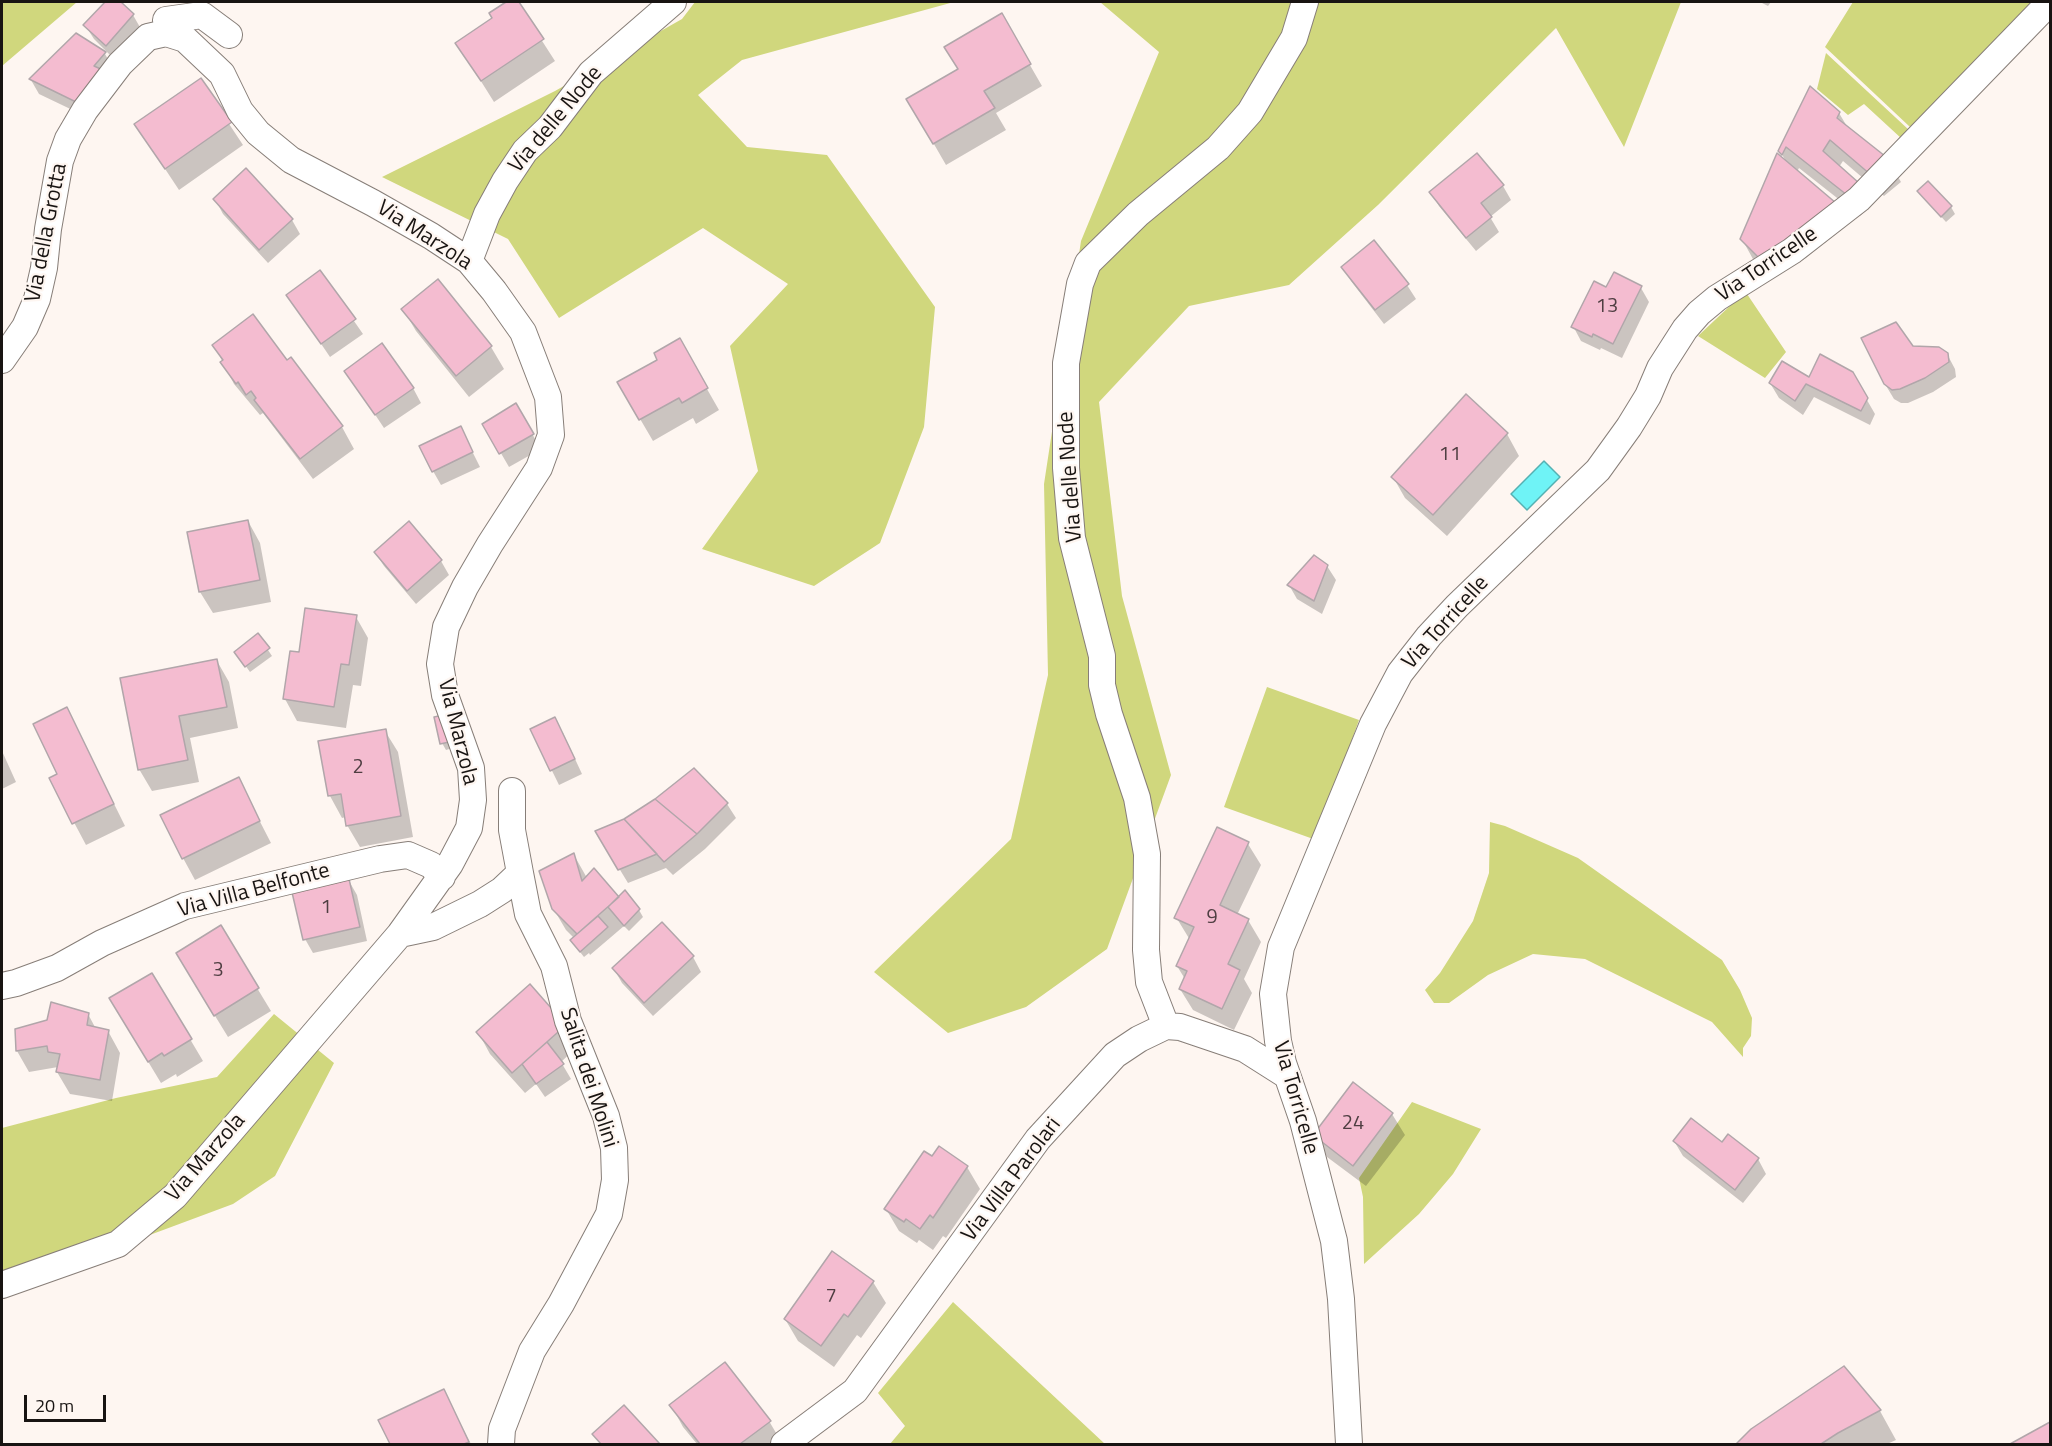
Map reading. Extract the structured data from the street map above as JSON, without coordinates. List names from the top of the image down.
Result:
{
  "streets": {
    "street": [
      "Via delle Node",
      "Via della Grotta",
      "Via Marzola",
      "Via Torricelle",
      "Via Villa Belfonte",
      "Salita dei Molini",
      "Via Villa Parolari"
    ]
  },
  "crossings": [
    ["Via delle Node", "Via Marzola"],
    ["Via delle Node", "Via Villa Parolari"],
    ["Via della Grotta", "Via Marzola"],
    ["Via Marzola", "Via Villa Belfonte"]
  ],
  "house_numbers": [
    "13",
    "11",
    "2",
    "1",
    "9",
    "3",
    "24",
    "7"
  ],
  "scale_bar": "20 m"
}
